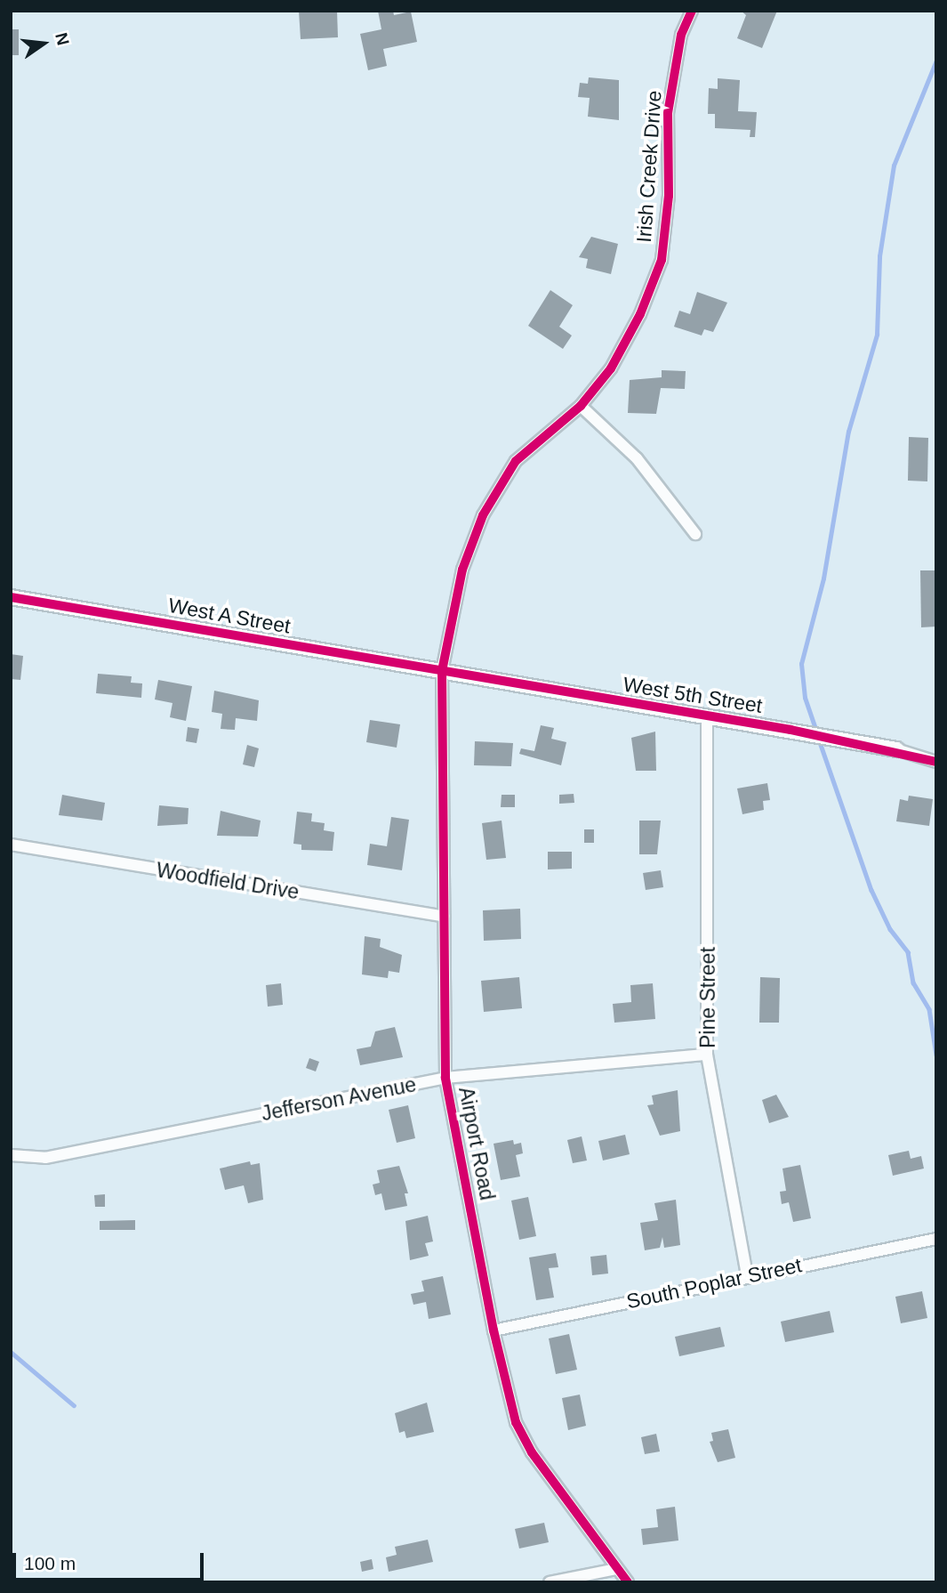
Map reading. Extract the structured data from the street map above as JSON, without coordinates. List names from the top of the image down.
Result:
{
  "streets": {
    "street": [
      "Irish Creek Drive",
      "West A Street",
      "West 5th Street",
      "Woodfield Drive",
      "Pine Street",
      "Jefferson Avenue",
      "Airport Road",
      "South Poplar Street"
    ]
  },
  "crossings": [
    ["Irish Creek Drive", "West A Street"],
    ["Irish Creek Drive", "West 5th Street"],
    ["Irish Creek Drive", "Airport Road"],
    ["West A Street", "West 5th Street"],
    ["West A Street", "Airport Road"],
    ["West 5th Street", "Pine Street"],
    ["West 5th Street", "Airport Road"],
    ["Woodfield Drive", "Airport Road"],
    ["Pine Street", "Jefferson Avenue"],
    ["Pine Street", "South Poplar Street"],
    ["Jefferson Avenue", "Airport Road"],
    ["Airport Road", "South Poplar Street"]
  ],
  "scale_bar": "100 m",
  "north": "right"
}
